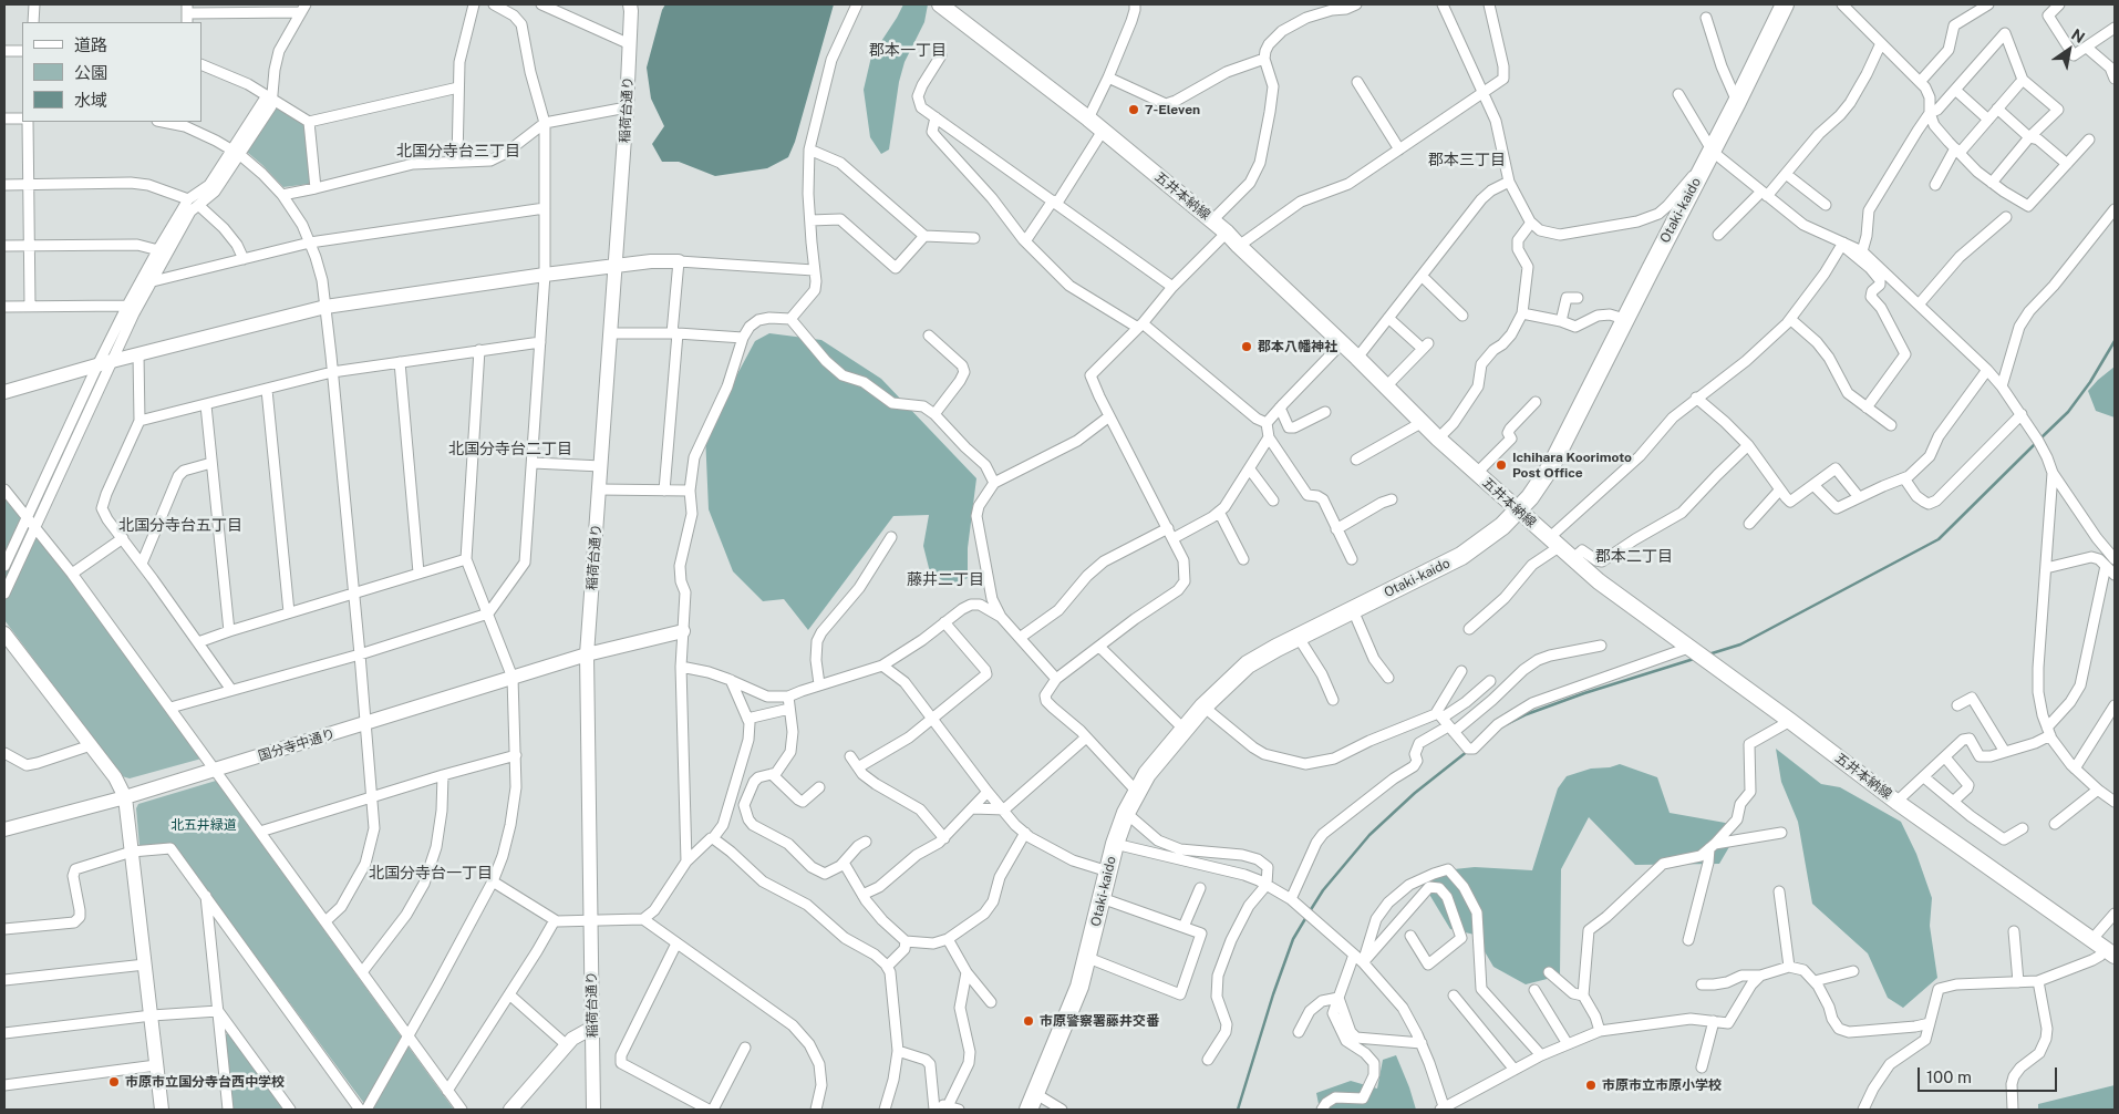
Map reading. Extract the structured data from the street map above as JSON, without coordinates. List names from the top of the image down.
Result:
{
  "streets": {
    "highway": ["Otaki-kaido"],
    "main road": ["五井本納線"],
    "street": ["稲荷台通り", "国分寺中通り"]
  },
  "crossings": [
    ["稲荷台通り", "国分寺中通り"],
    ["五井本納線", "Otaki-kaido"]
  ],
  "districts": [
    "郡本一丁目",
    "北国分寺台三丁目",
    "郡本三丁目",
    "北国分寺台二丁目",
    "北国分寺台五丁目",
    "郡本二丁目",
    "藤井二丁目",
    "北国分寺台一丁目"
  ],
  "parks": ["北五井緑道"],
  "places": [
    "7-Eleven",
    "郡本八幡神社",
    "Ichihara Koorimoto Post Office",
    "市原警察署藤井交番",
    "市原市立国分寺台西中学校",
    "市原市立市原小学校"
  ],
  "legend": ["道路", "公園", "水域"],
  "scale_bar": "100 m",
  "north": "top right"
}
